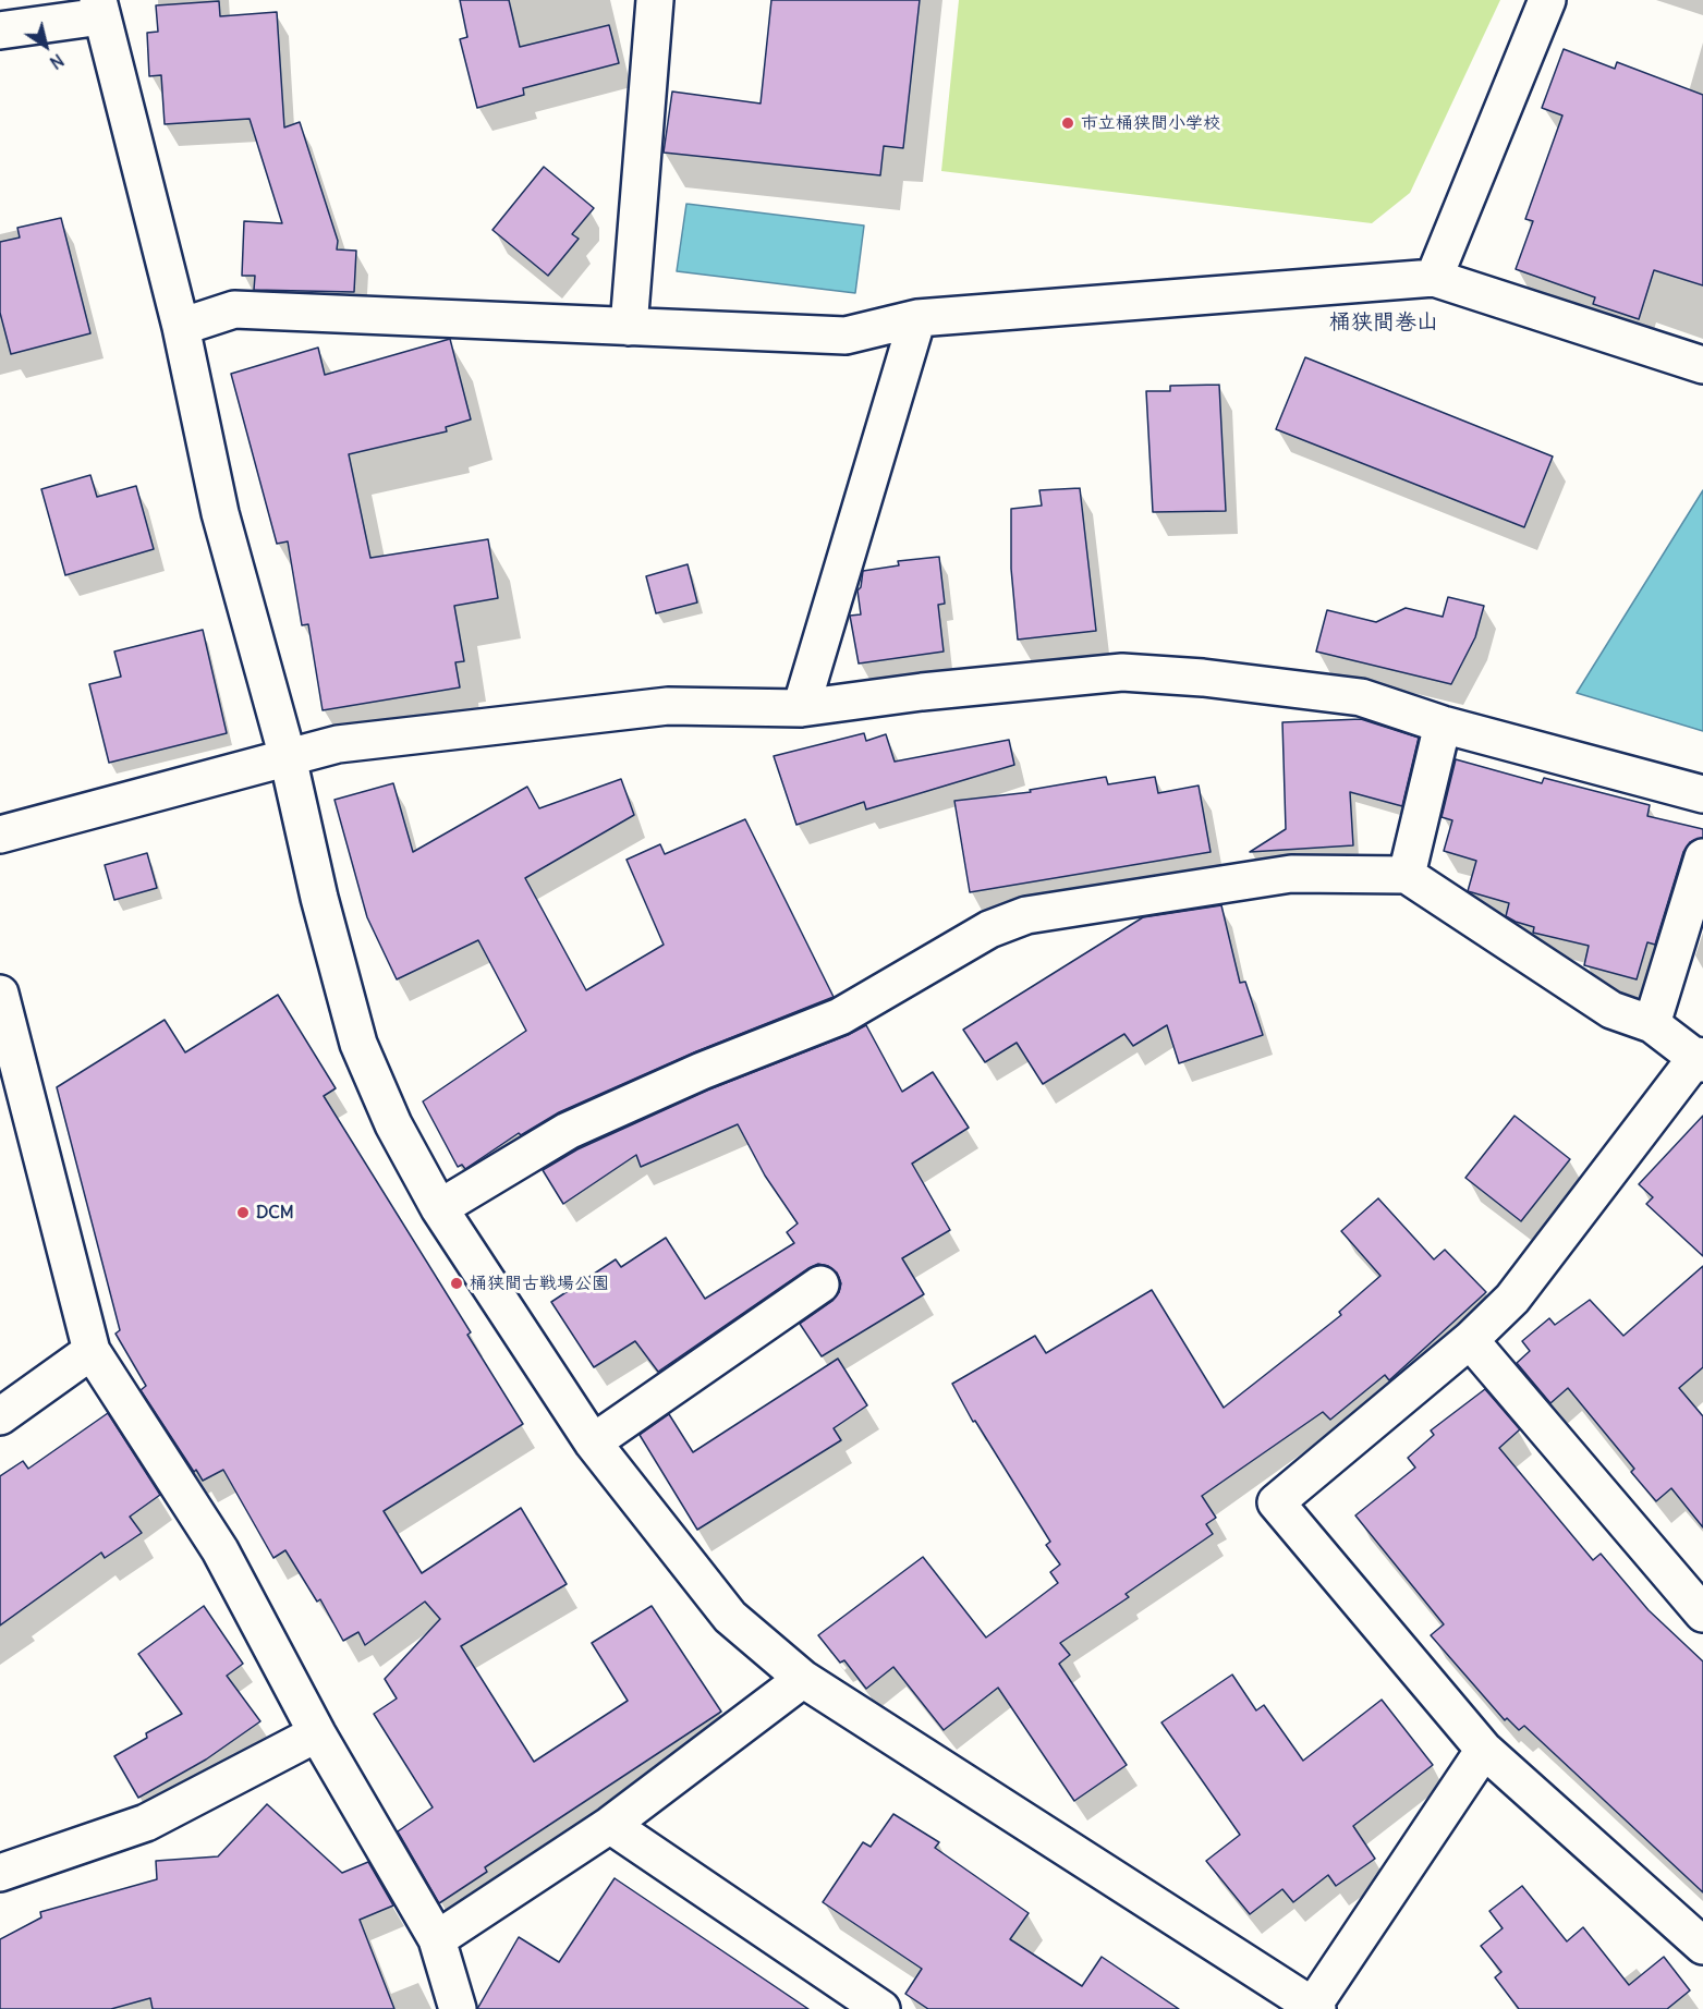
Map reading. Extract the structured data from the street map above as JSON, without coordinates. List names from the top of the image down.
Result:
{
  "districts": ["桶狭間巻山"],
  "places": ["市立桶狭間小学校", "DCM", "桶狭間古戦場公園"],
  "north": "bottom right"
}
